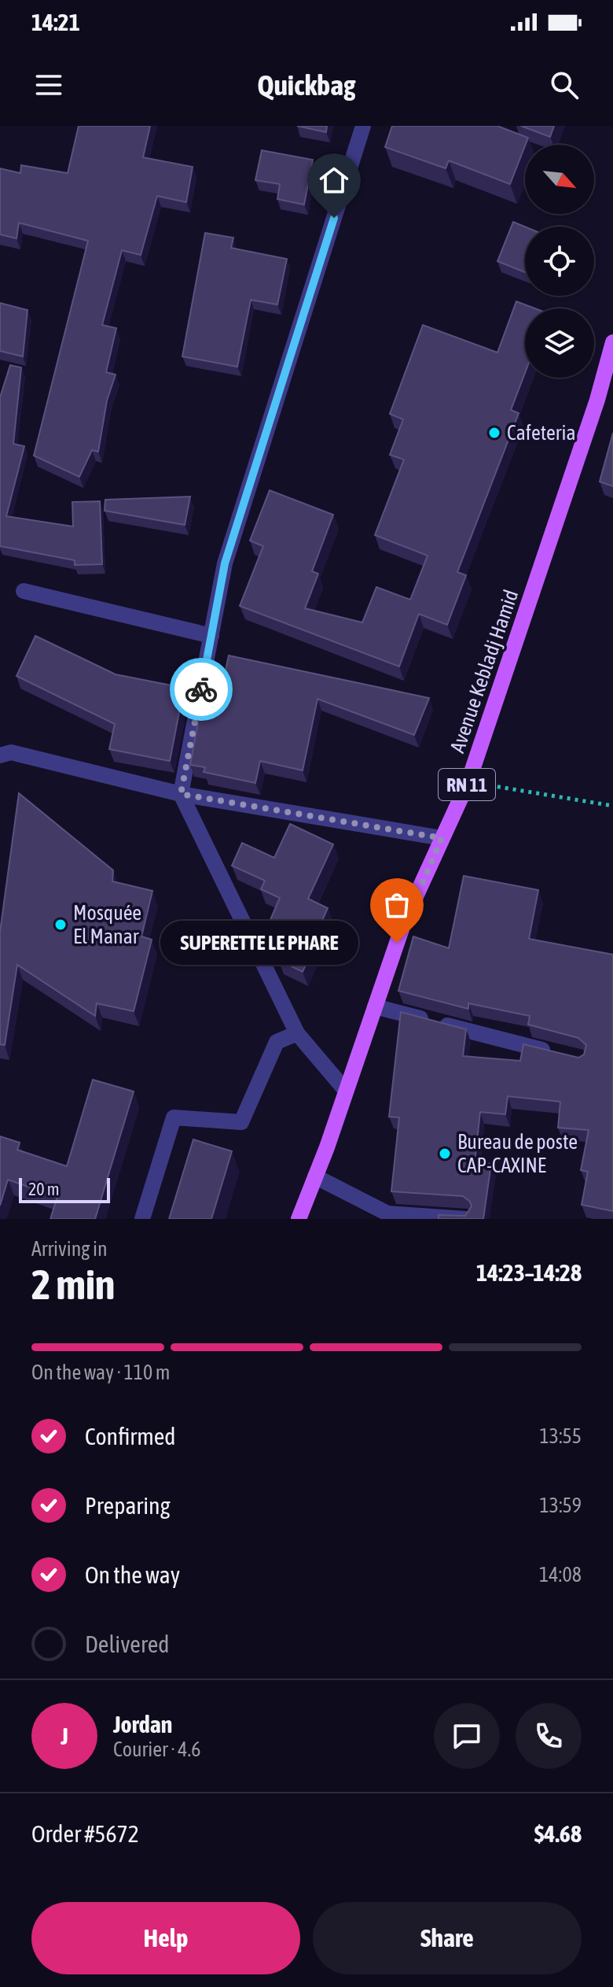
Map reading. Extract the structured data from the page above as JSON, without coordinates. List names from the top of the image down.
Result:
{
  "streets": {
    "main road": ["Avenue Kebladj Hamid", "RN 11"]
  },
  "places": [
    "Cafeteria",
    "Mosquée El Manar",
    "SUPERETTE LE PHARE",
    "Bureau de poste CAP-CAXINE"
  ],
  "scale_bar": "20 m",
  "north": "bottom right",
  "page": {
    "status": "14:21",
    "header": "Quickbag",
    "bubble": "SUPERETTE LE PHARE",
    "scale": "20 m",
    "heading": ["2 min", "Arriving in", "14:23–14:28"],
    "panel": [
      "Jordan",
      "Courier · 4.6",
      "Order #5672",
      "$4.68"
    ],
    "bar": "On the way · 110 m",
    "list": [
      ["Confirmed", "13:55"],
      ["Preparing", "13:59"],
      ["On the way", "14:08"],
      "Delivered"
    ],
    "round": "J",
    "buttons": ["Help", "Share"]
  }
}
